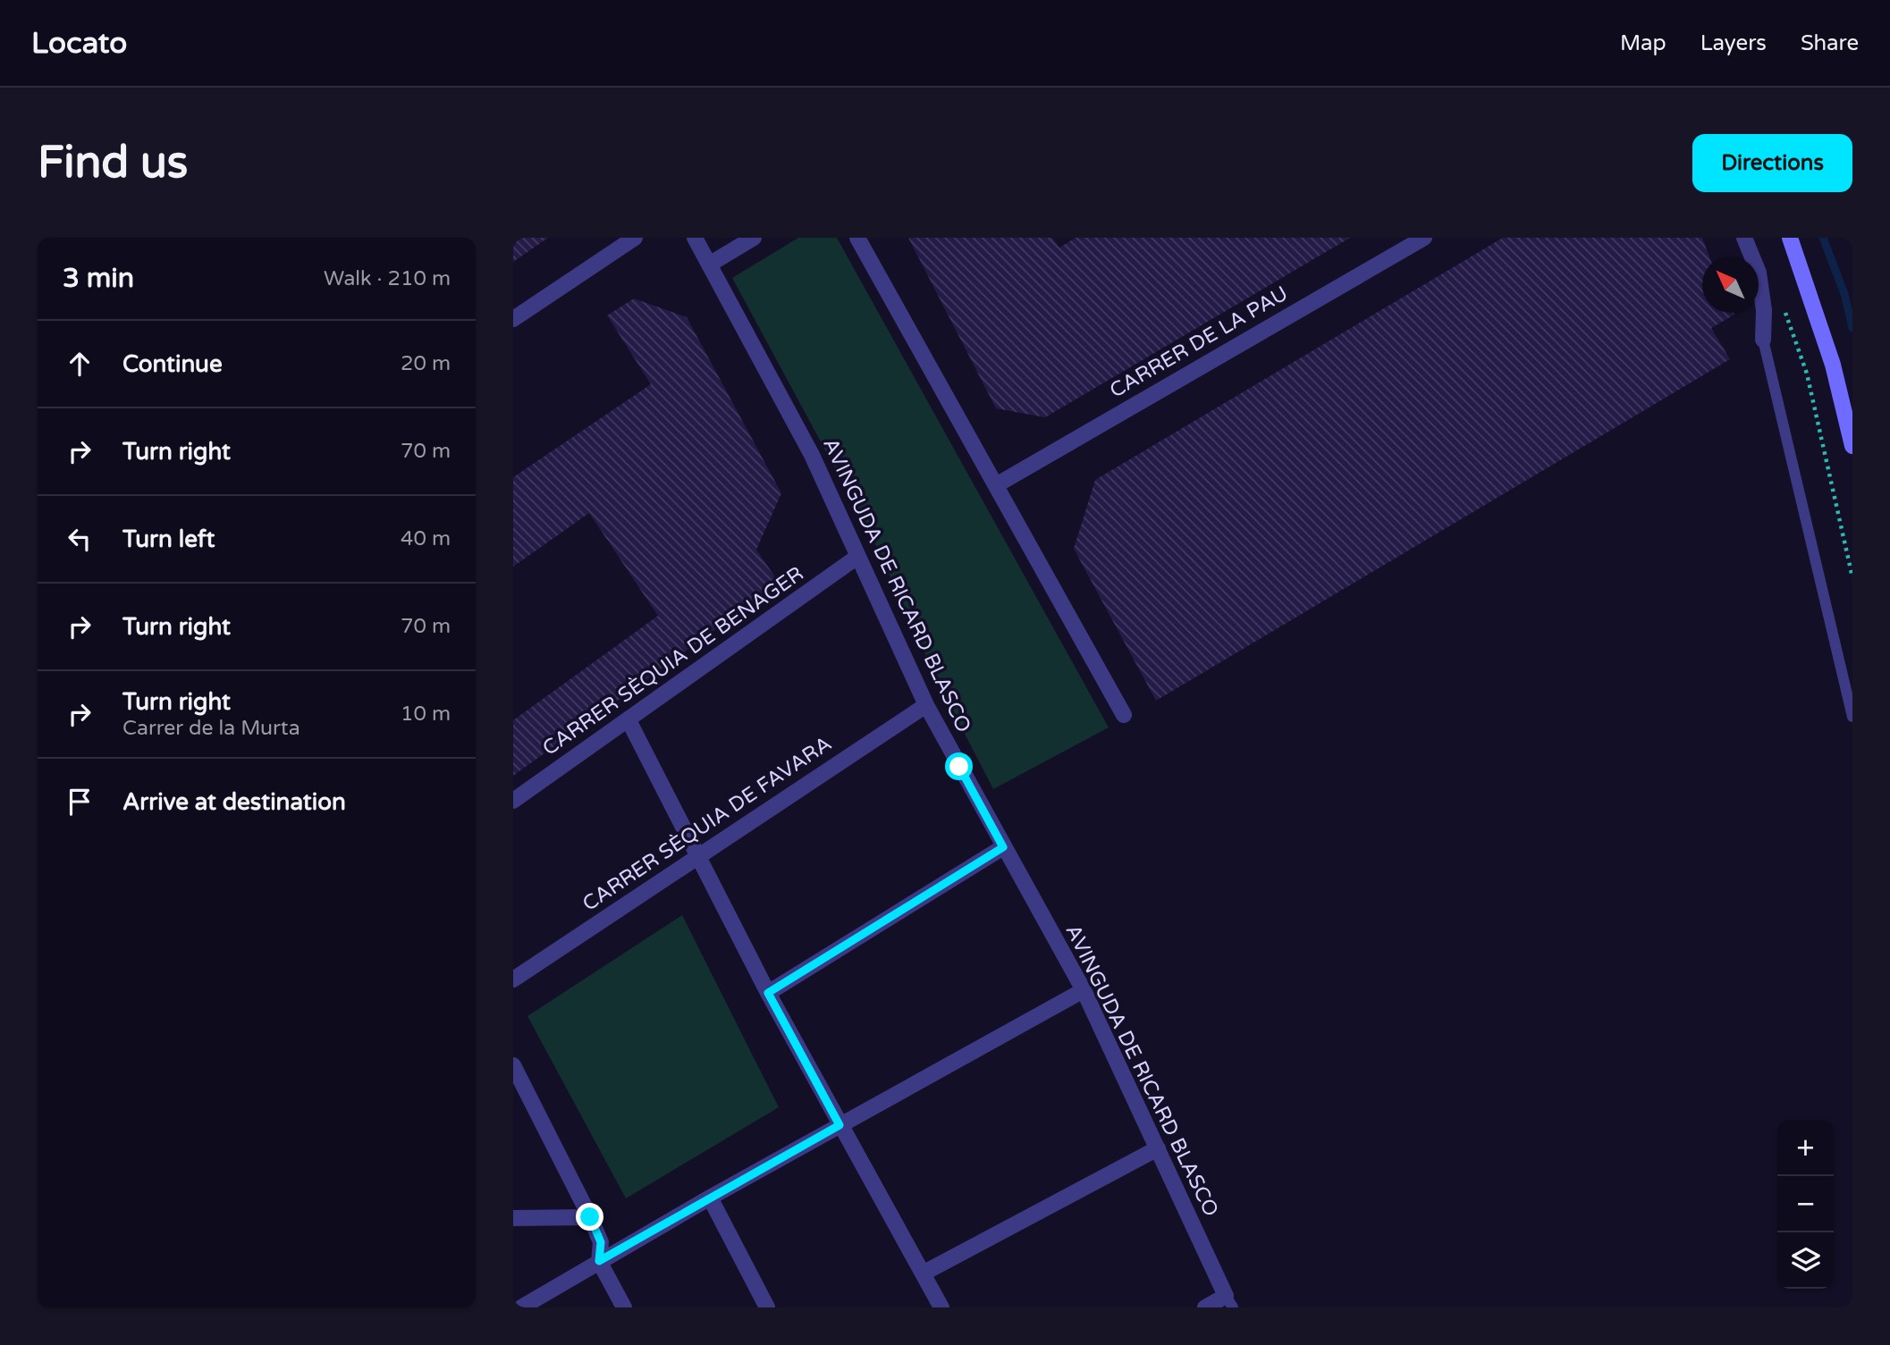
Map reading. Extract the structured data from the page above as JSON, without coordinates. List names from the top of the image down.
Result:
{
  "streets": {
    "street": [
      "CARRER DE LA PAU",
      "AVINGUDA DE RICARD BLASCO",
      "CARRER SÈQUIA DE BENAGER",
      "CARRER SÈQUIA DE FAVARA"
    ]
  },
  "crossings": [
    ["AVINGUDA DE RICARD BLASCO", "CARRER SÈQUIA DE BENAGER"],
    ["AVINGUDA DE RICARD BLASCO", "CARRER SÈQUIA DE FAVARA"]
  ],
  "north": "top left",
  "page": {
    "header": "Locato",
    "nav": ["Map", "Layers", "Share"],
    "buttons": "Directions",
    "title": "Find us",
    "heading": ["3 min", "Walk · 210 m"],
    "list": [
      ["Continue", "20 m"],
      ["Turn right", "70 m"],
      ["Turn left", "40 m"],
      ["Turn right", "70 m"],
      ["Turn right", "Carrer de la Murta", "10 m"],
      "Arrive at destination"
    ],
    "map_buttons": ["+", "−"]
  }
}
